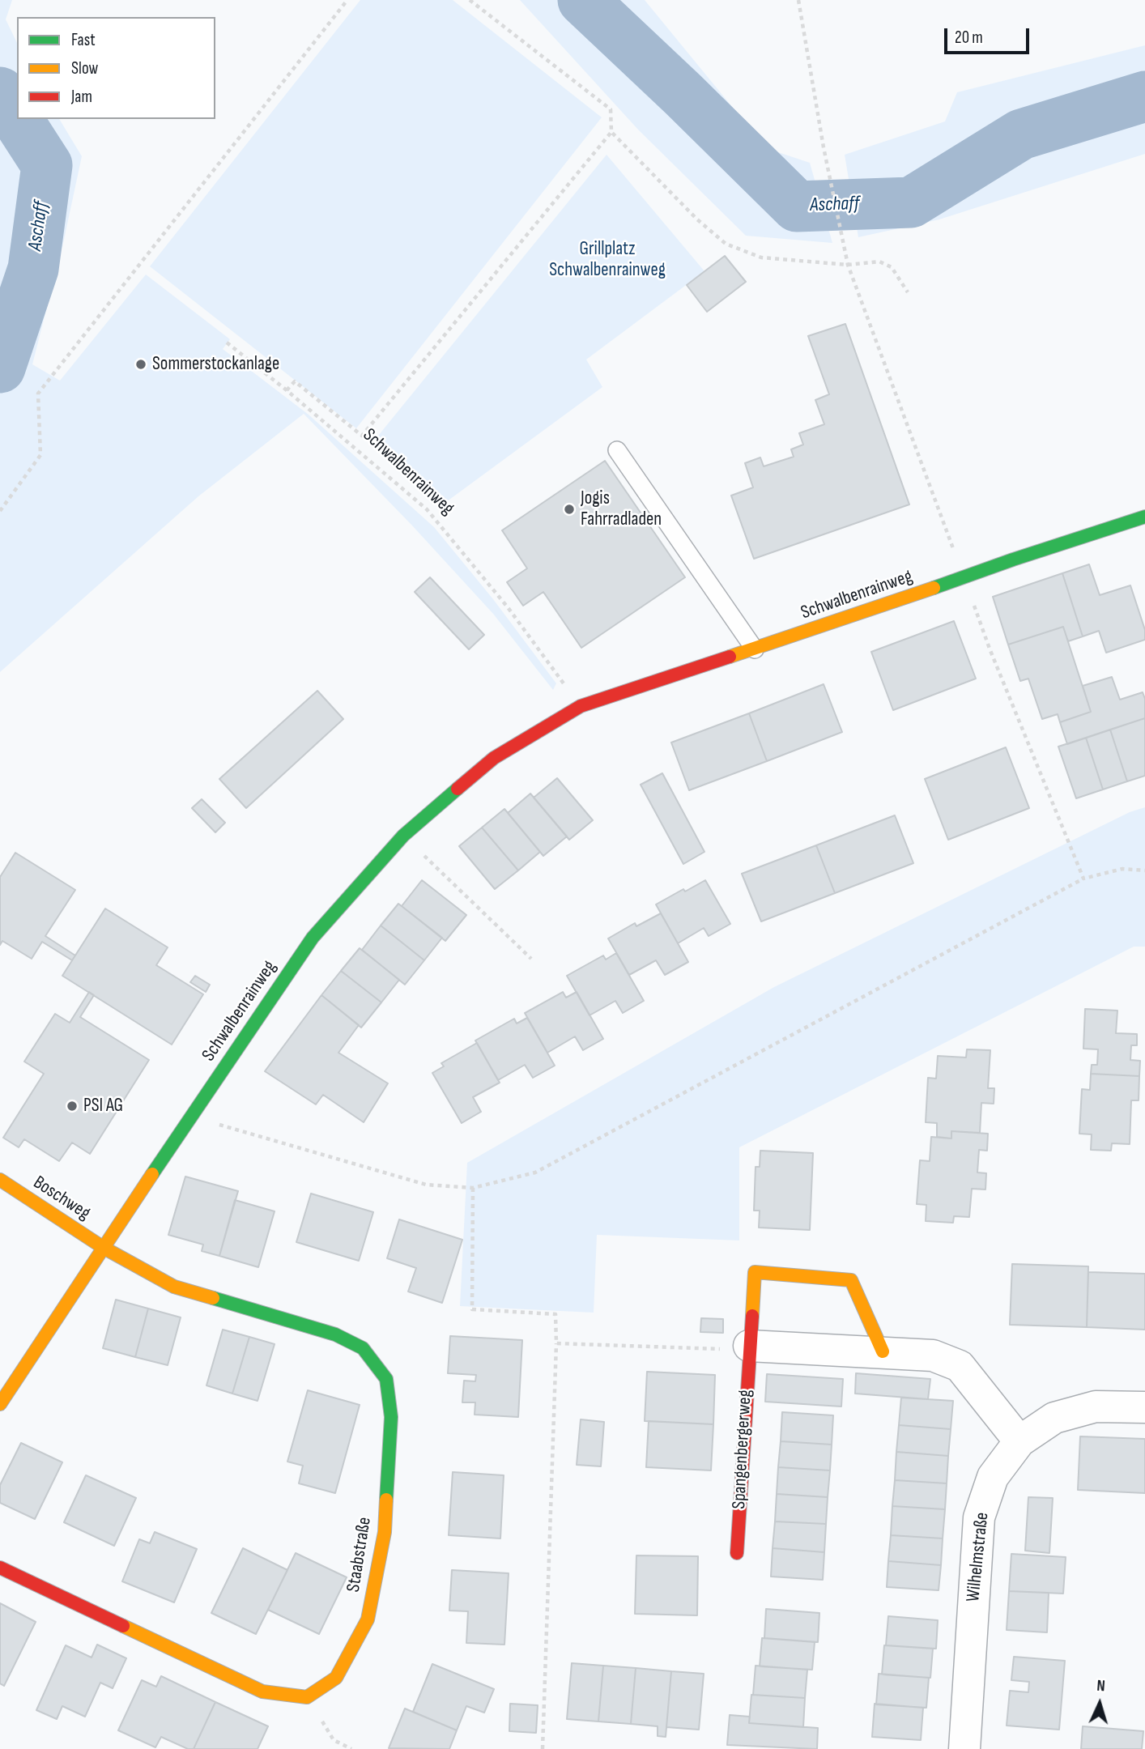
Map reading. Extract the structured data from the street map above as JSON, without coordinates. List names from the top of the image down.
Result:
{
  "streets": {
    "street": [
      "Schwalbenrainweg",
      "Boschweg",
      "Spangenbergerweg",
      "Staabstraße",
      "Wilhelmstraße"
    ]
  },
  "crossings": [
    ["Schwalbenrainweg", "Boschweg"],
    ["Schwalbenrainweg", "Staabstraße"],
    ["Boschweg", "Staabstraße"]
  ],
  "water": ["Aschaff"],
  "parks": ["Grillplatz Schwalbenrainweg"],
  "places": ["Sommerstockanlage", "Jogis Fahrradladen", "PSI AG"],
  "legend": ["Fast", "Slow", "Jam"],
  "scale_bar": "20 m",
  "north": "top"
}
